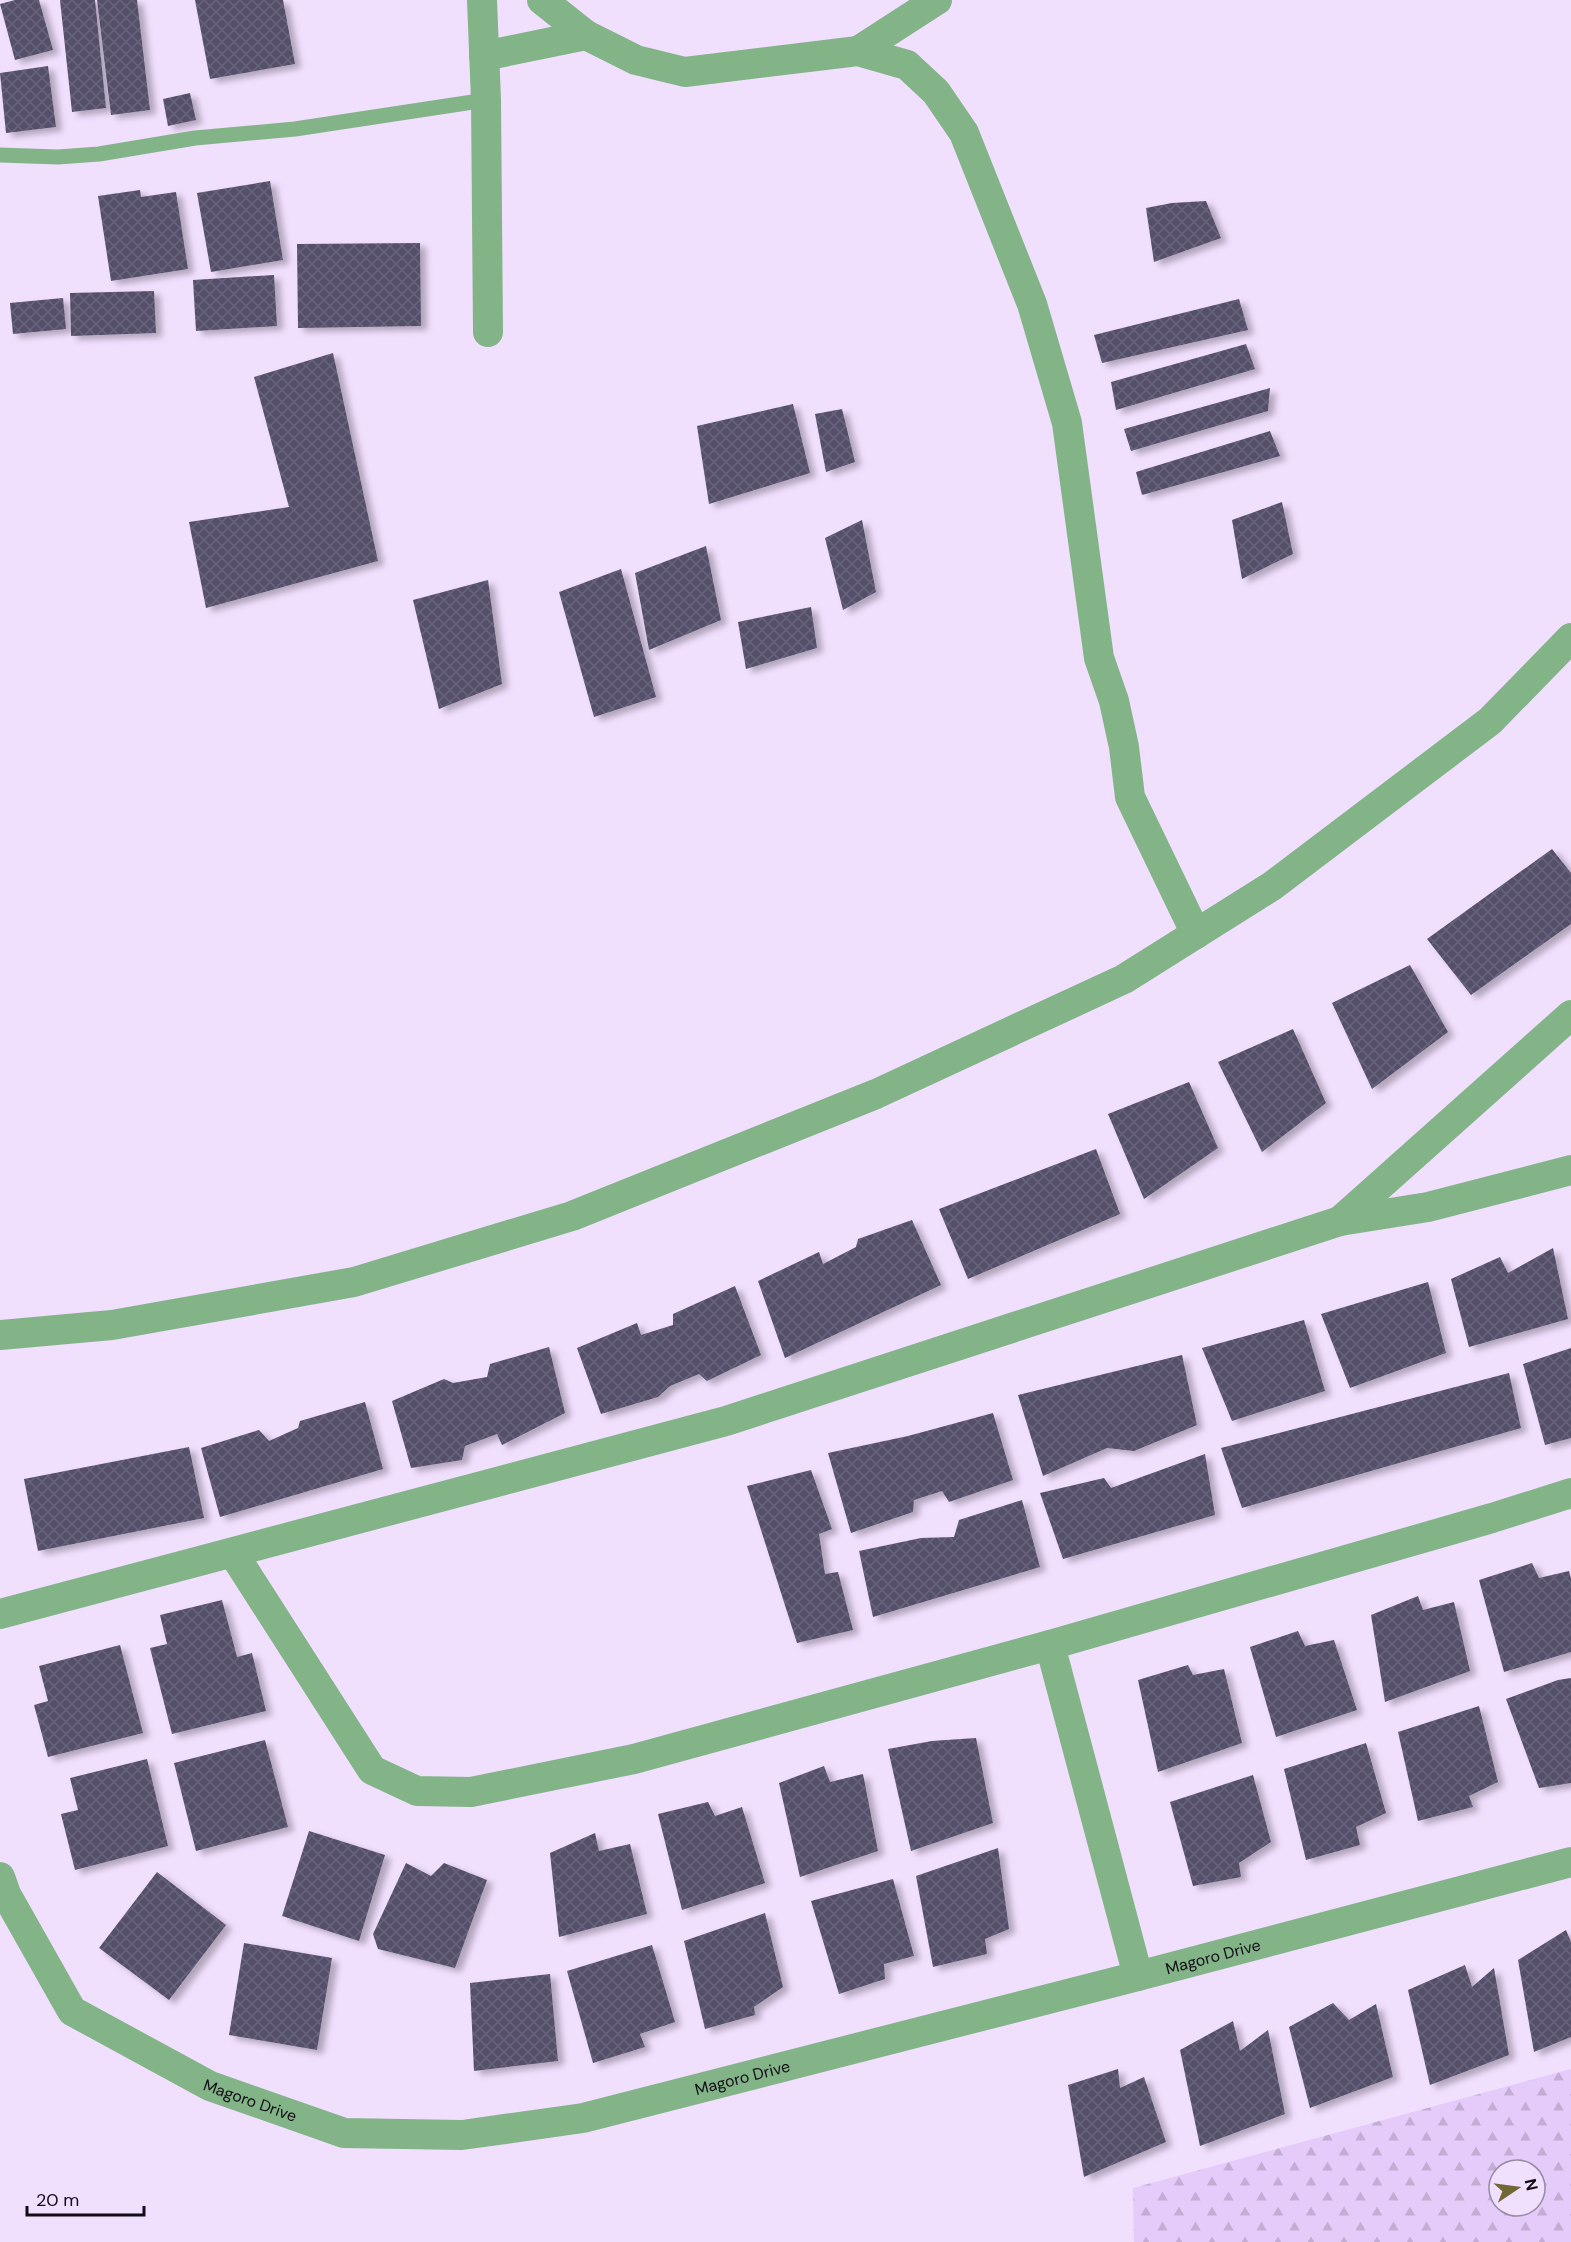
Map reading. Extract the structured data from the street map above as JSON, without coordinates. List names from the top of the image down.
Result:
{
  "streets": {
    "street": ["Magoro Drive"]
  },
  "scale_bar": "20 m",
  "north": "right"
}
